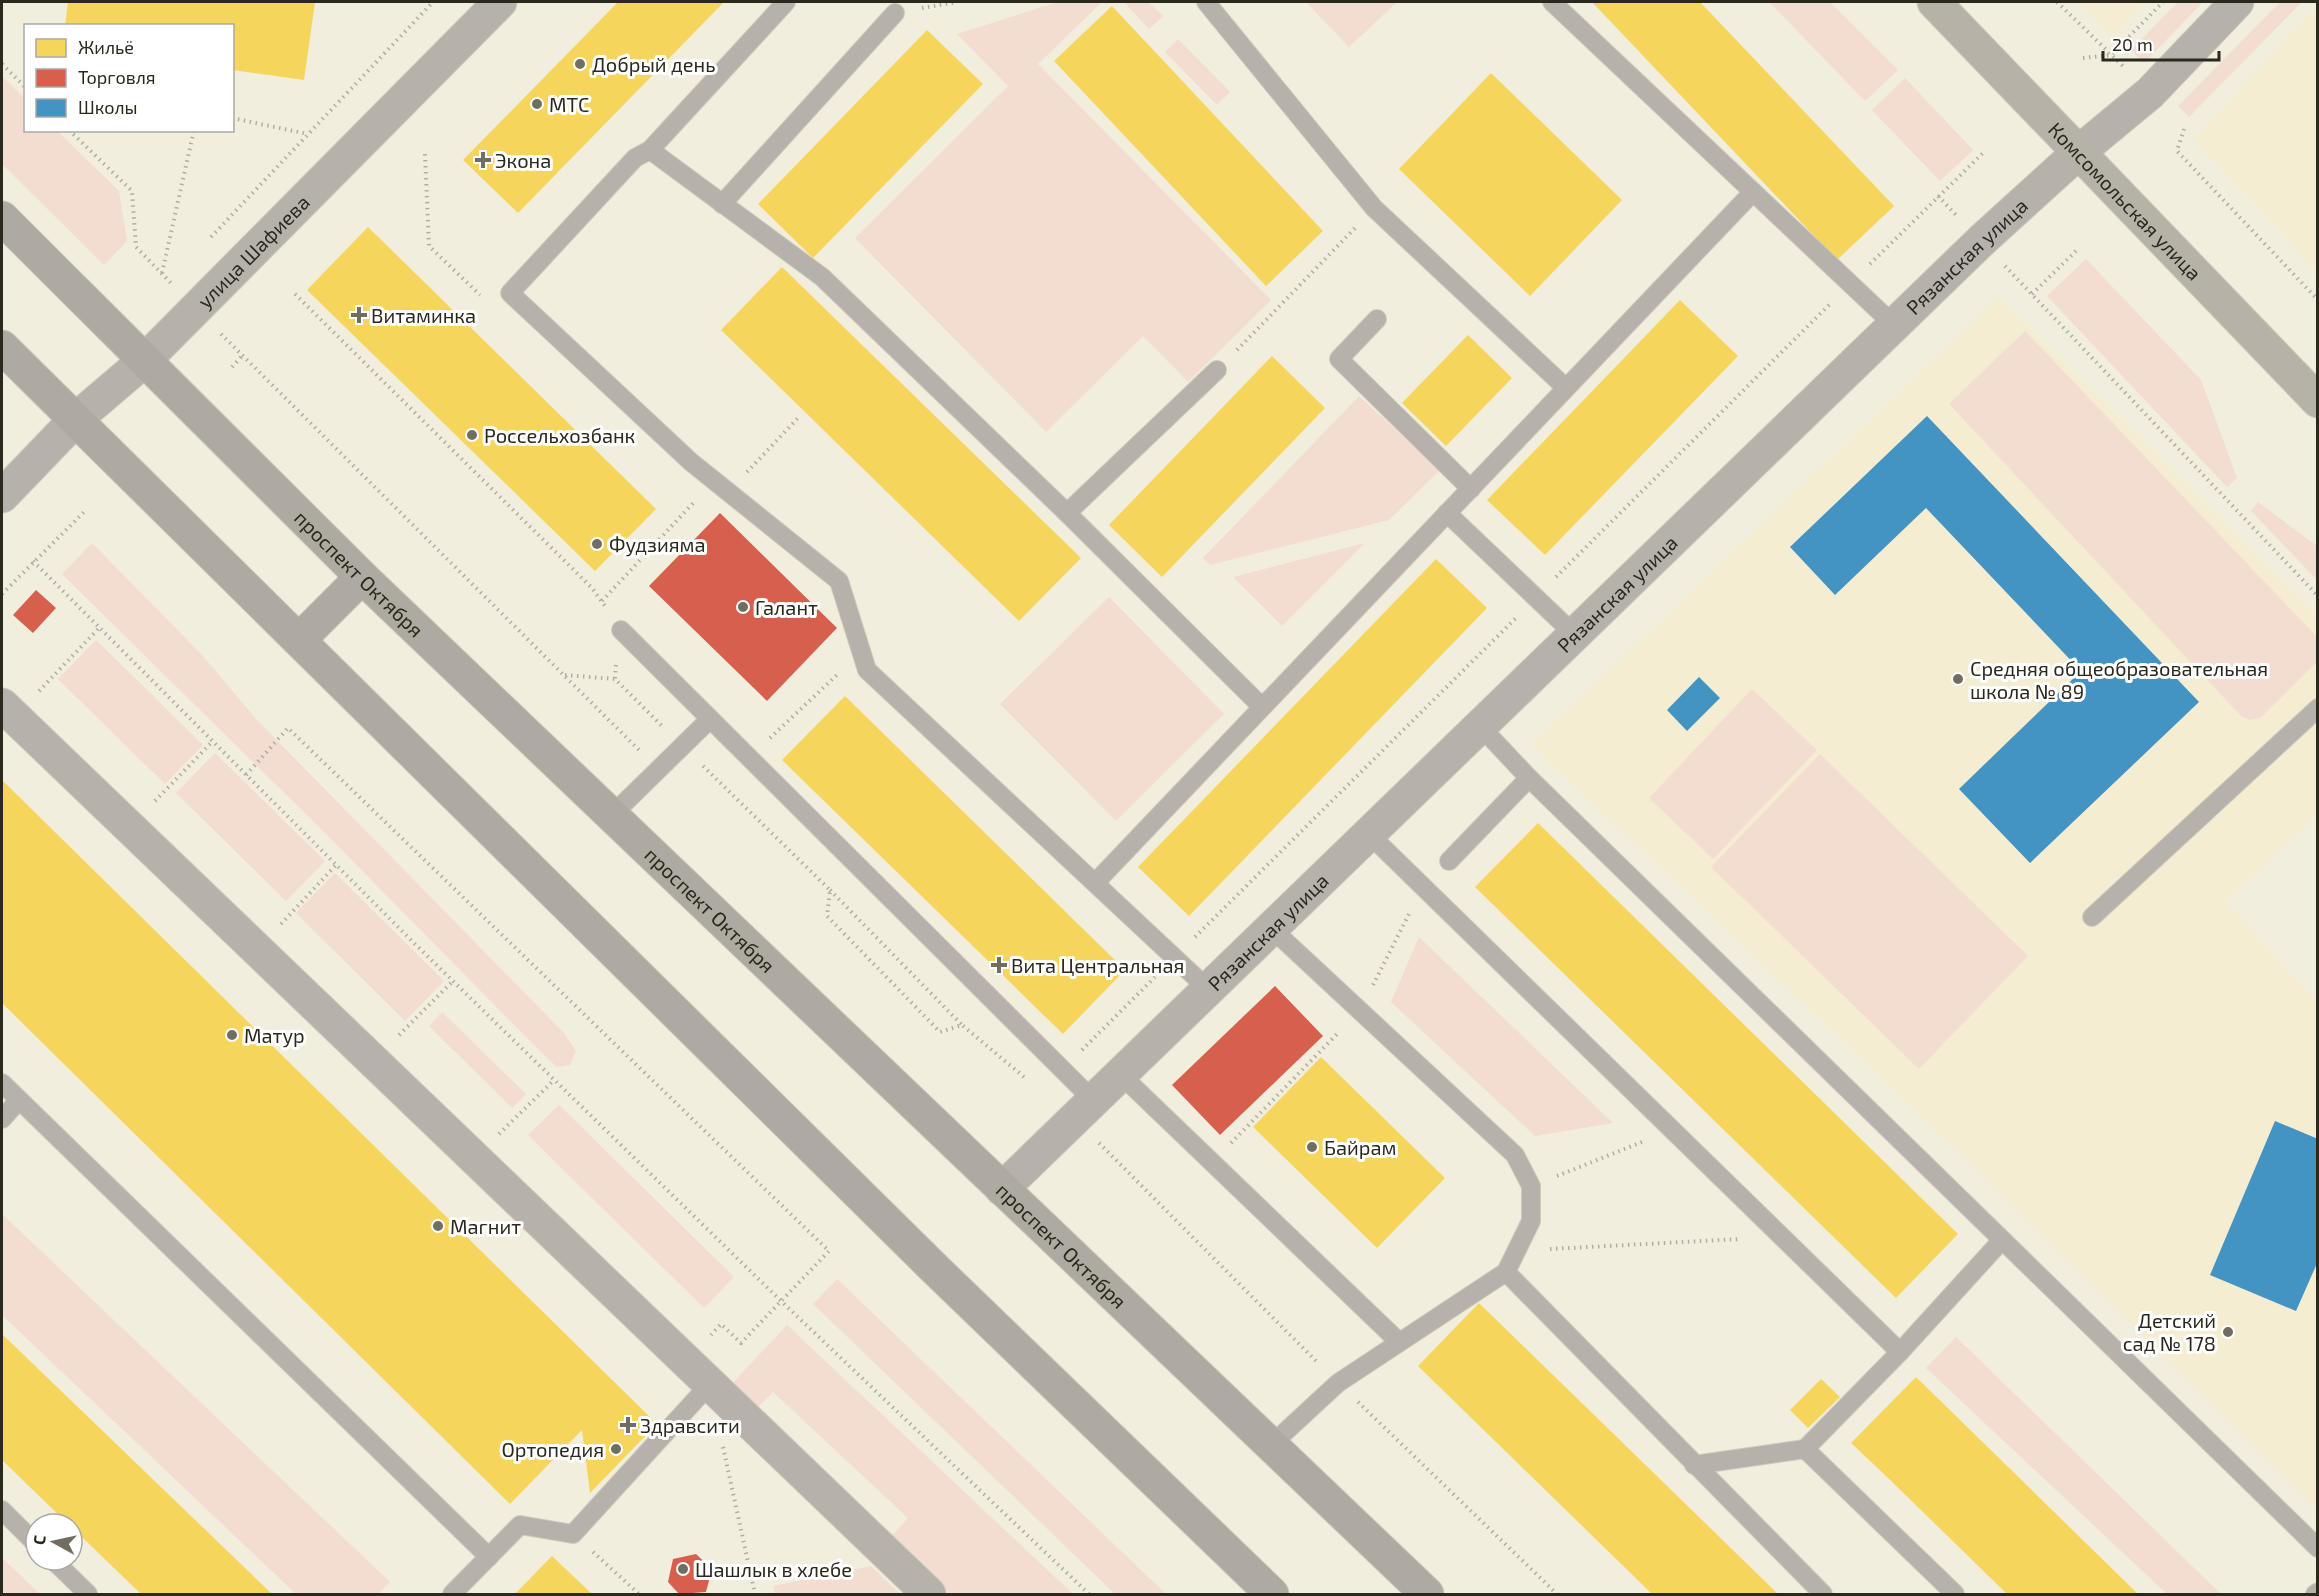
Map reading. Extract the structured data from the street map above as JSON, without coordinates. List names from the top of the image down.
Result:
{
  "streets": {
    "main road": ["Комсомольская улица", "проспект Октября"],
    "street": ["улица Шафиева", "Рязанская улица"]
  },
  "crossings": [
    ["Комсомольская улица", "Рязанская улица"],
    ["улица Шафиева", "проспект Октября"],
    ["Рязанская улица", "проспект Октября"]
  ],
  "places": {
    "other": [
      "Добрый день",
      "МТС",
      "Россельхозбанк",
      "Фудзияма",
      "Галант",
      "Средняя общеобразовательная школа № 89",
      "Матур",
      "Байрам",
      "Магнит",
      "Детский сад № 178",
      "Ортопедия",
      "Шашлык в хлебе"
    ],
    "health": [
      "Экона",
      "Витаминка",
      "Вита Центральная",
      "Здравсити"
    ]
  },
  "legend": ["Жильё", "Торговля", "Школы"],
  "scale_bar": "20 m",
  "north": "left"
}
